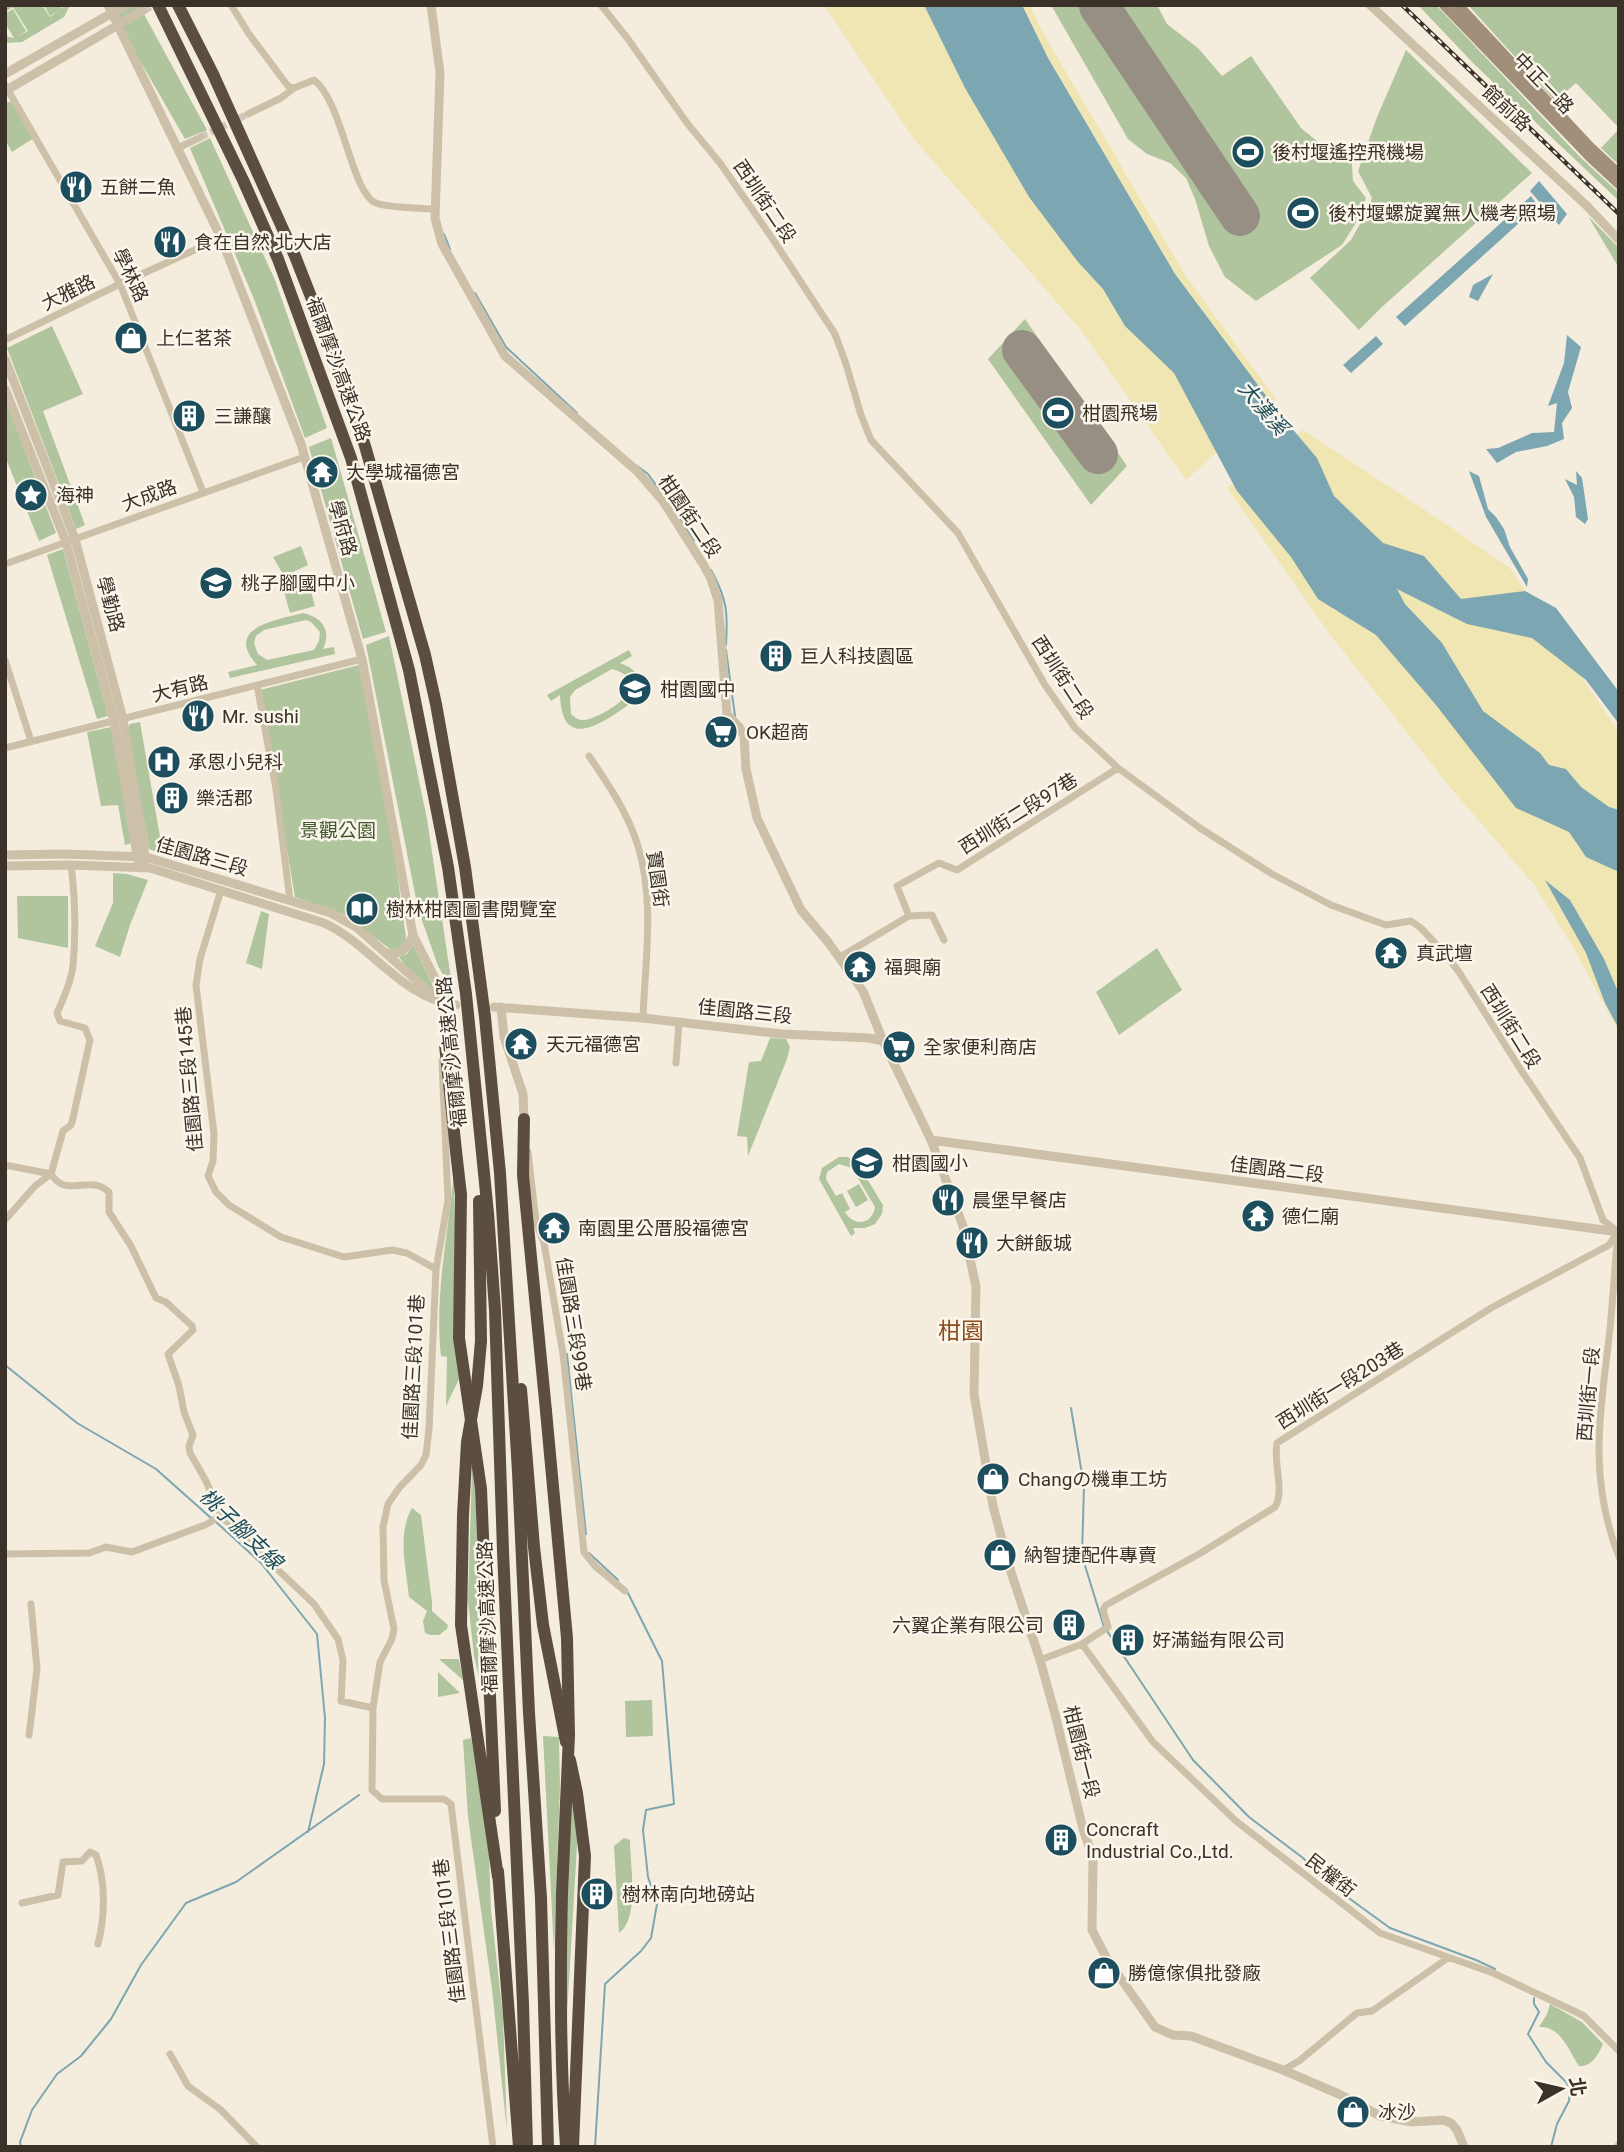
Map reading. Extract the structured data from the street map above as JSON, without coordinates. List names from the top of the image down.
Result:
{
  "streets": {
    "highway": ["福爾摩沙高速公路"],
    "main road": ["中正一路"],
    "street": [
      "館前路",
      "西圳街二段",
      "學林路",
      "大雅路",
      "大成路",
      "柑園街二段",
      "學府路",
      "學勤路",
      "大有路",
      "西圳街二段97巷",
      "佳園路三段",
      "寶園街",
      "佳園路三段145巷",
      "佳園路二段",
      "佳園路三段99巷",
      "佳園路三段101巷",
      "西圳街一段203巷",
      "西圳街一段",
      "柑園街一段",
      "民權街"
    ]
  },
  "crossings": [
    ["西圳街二段", "西圳街二段97巷"],
    ["西圳街二段", "佳園路二段"],
    ["西圳街二段", "西圳街一段203巷"],
    ["西圳街二段", "西圳街一段"],
    ["學林路", "大雅路"],
    ["學林路", "大成路"],
    ["大雅路", "學府路"],
    ["大成路", "學府路"],
    ["大成路", "學勤路"],
    ["柑園街二段", "佳園路三段"],
    ["學府路", "大有路"],
    ["學府路", "佳園路三段"],
    ["學府路", "佳園路三段101巷"],
    ["學勤路", "大有路"],
    ["學勤路", "佳園路三段"],
    ["佳園路三段", "寶園街"],
    ["佳園路三段", "佳園路三段145巷"],
    ["佳園路三段", "佳園路三段99巷"],
    ["佳園路三段", "佳園路三段101巷"],
    ["佳園路三段145巷", "佳園路三段101巷"],
    ["佳園路二段", "西圳街一段203巷"],
    ["佳園路二段", "西圳街一段"],
    ["佳園路二段", "柑園街一段"],
    ["西圳街一段203巷", "西圳街一段"],
    ["西圳街一段203巷", "柑園街一段"],
    ["西圳街一段203巷", "民權街"]
  ],
  "districts": ["柑園"],
  "water": ["大漢溪", "桃子腳支線"],
  "parks": ["景觀公園"],
  "places": {
    "sports": ["後村堰遙控飛機場", "後村堰螺旋翼無人機考照場", "柑園飛場"],
    "restaurant": [
      "五餅二魚",
      "食在自然 北大店",
      "Mr. sushi",
      "晨堡早餐店",
      "大餅飯城"
    ],
    "shop": [
      "上仁茗茶",
      "Changの機車工坊",
      "納智捷配件專賣",
      "勝億傢俱批發廠",
      "冰沙"
    ],
    "building": [
      "三謙釀",
      "巨人科技園區",
      "樂活郡",
      "六翼企業有限公司",
      "好滿鎰有限公司",
      "Concraft Industrial Co.,Ltd.",
      "樹林南向地磅站"
    ],
    "temple": [
      "大學城福德宮",
      "真武壇",
      "福興廟",
      "天元福德宮",
      "德仁廟",
      "南園里公厝股福德宮"
    ],
    "place": ["海神"],
    "school or university": ["桃子腳國中小", "柑園國中", "柑園國小"],
    "supermarket": ["OK超商", "全家便利商店"],
    "hospital": ["承恩小兒科"],
    "library": ["樹林柑園圖書閱覽室"]
  },
  "north": "right"
}
